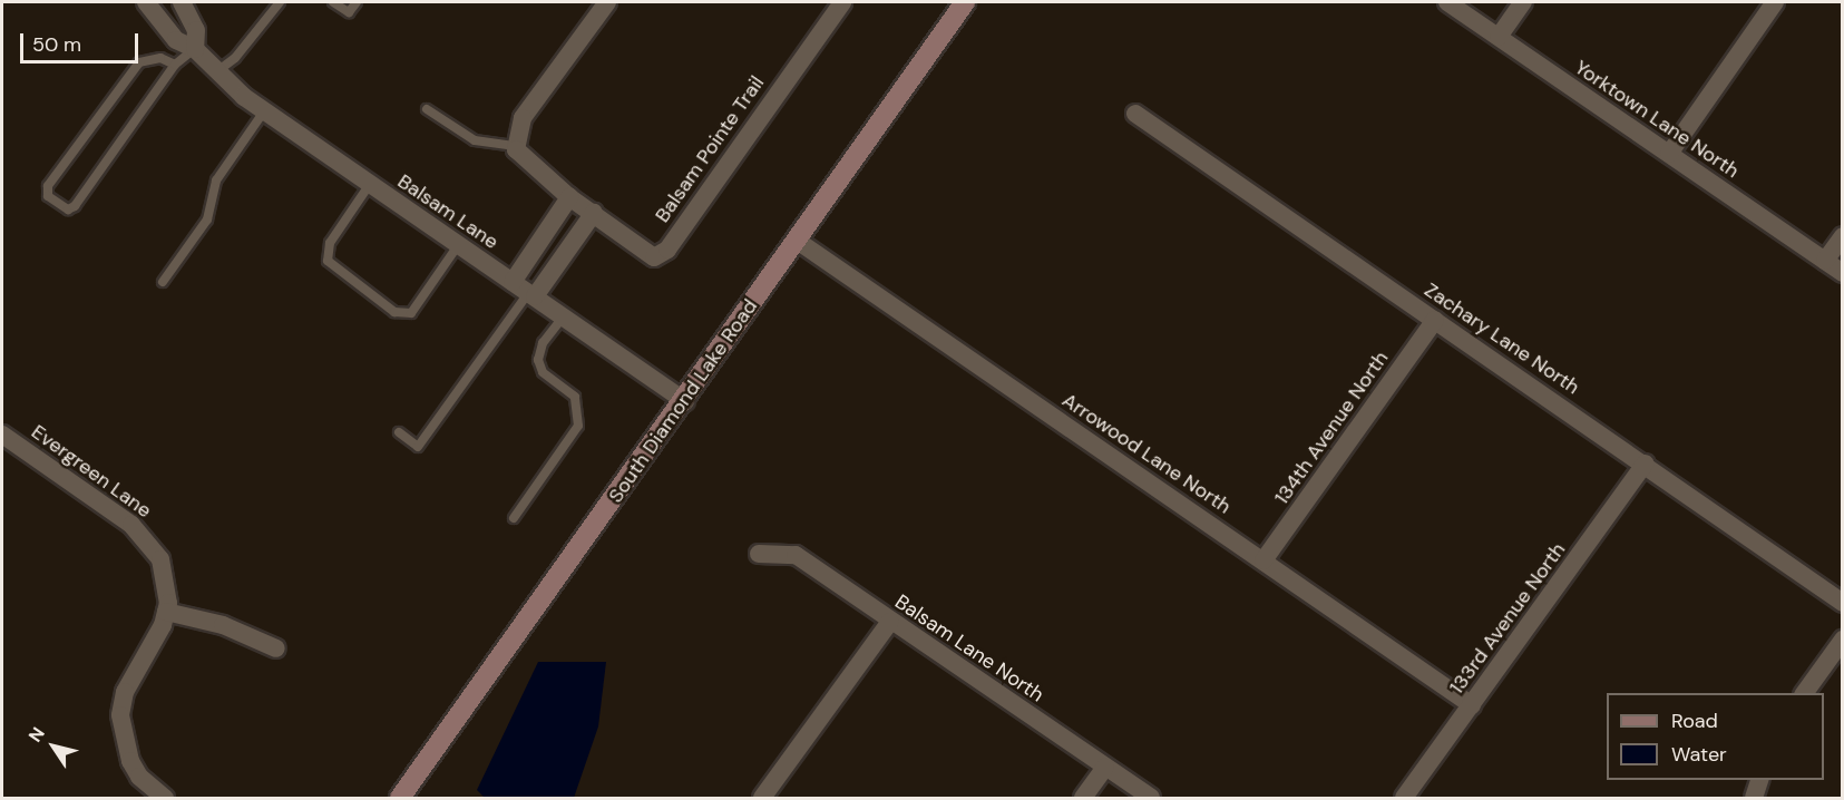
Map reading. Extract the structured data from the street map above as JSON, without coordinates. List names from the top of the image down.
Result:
{
  "streets": {
    "street": [
      "Yorktown Lane North",
      "Balsam Pointe Trail",
      "Balsam Lane",
      "Zachary Lane North",
      "South Diamond Lake Road",
      "134th Avenue North",
      "Arrowood Lane North",
      "Evergreen Lane",
      "133rd Avenue North",
      "Balsam Lane North"
    ]
  },
  "crossings": [
    ["Balsam Lane", "South Diamond Lake Road"],
    ["Zachary Lane North", "134th Avenue North"],
    ["Zachary Lane North", "133rd Avenue North"],
    ["South Diamond Lake Road", "Arrowood Lane North"],
    ["134th Avenue North", "Arrowood Lane North"],
    ["Arrowood Lane North", "133rd Avenue North"]
  ],
  "legend": ["Road", "Water"],
  "scale_bar": "50 m",
  "north": "top left"
}
